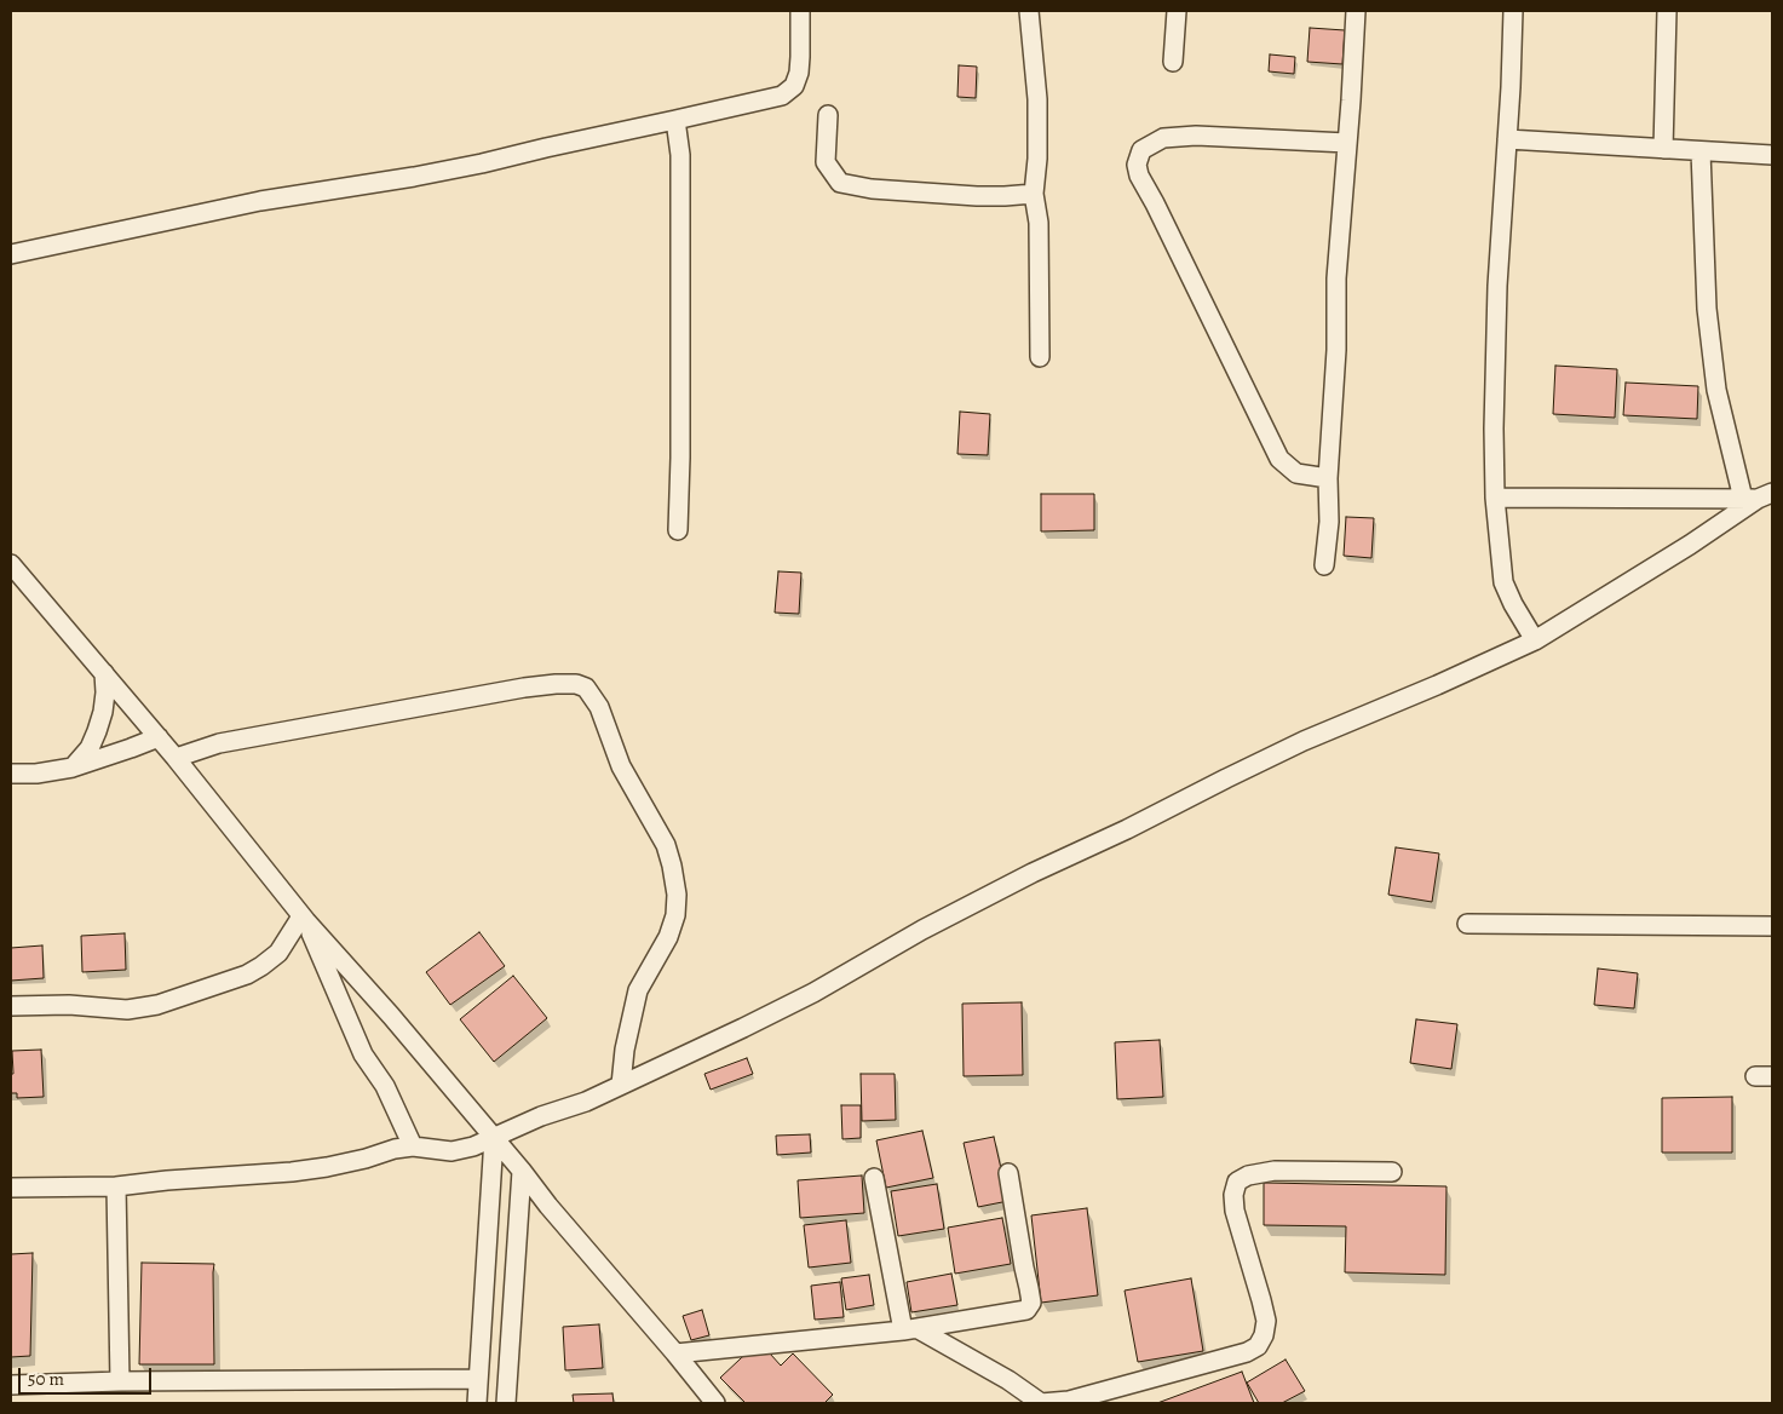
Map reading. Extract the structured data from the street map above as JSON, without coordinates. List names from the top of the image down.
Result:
{
  "scale_bar": "50 m"
}
